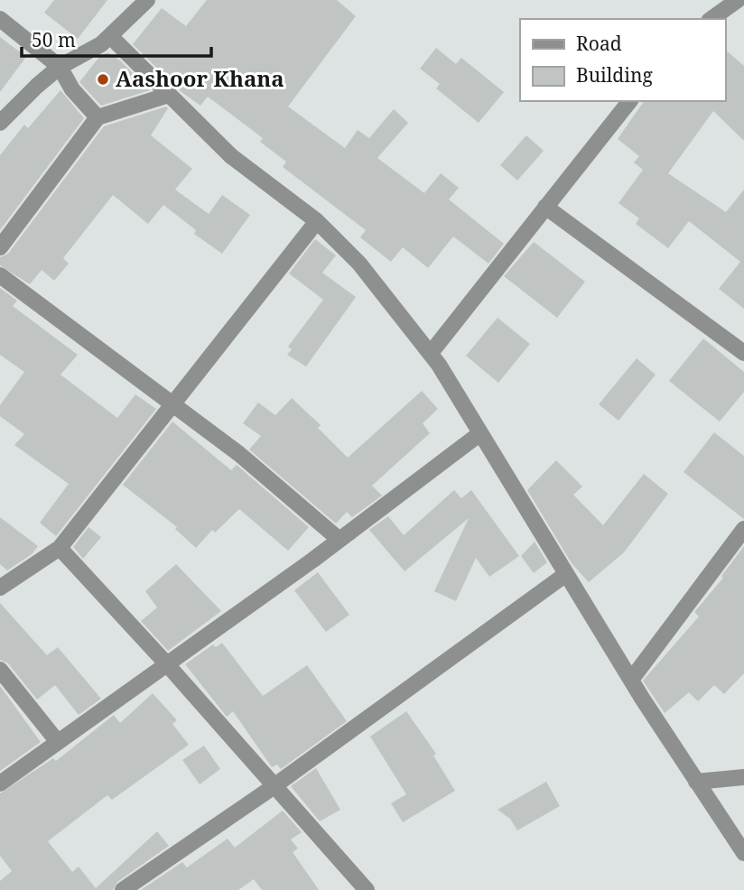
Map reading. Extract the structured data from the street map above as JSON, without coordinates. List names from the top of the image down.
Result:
{
  "places": ["Aashoor Khana"],
  "legend": ["Road", "Building"],
  "scale_bar": "50 m"
}
